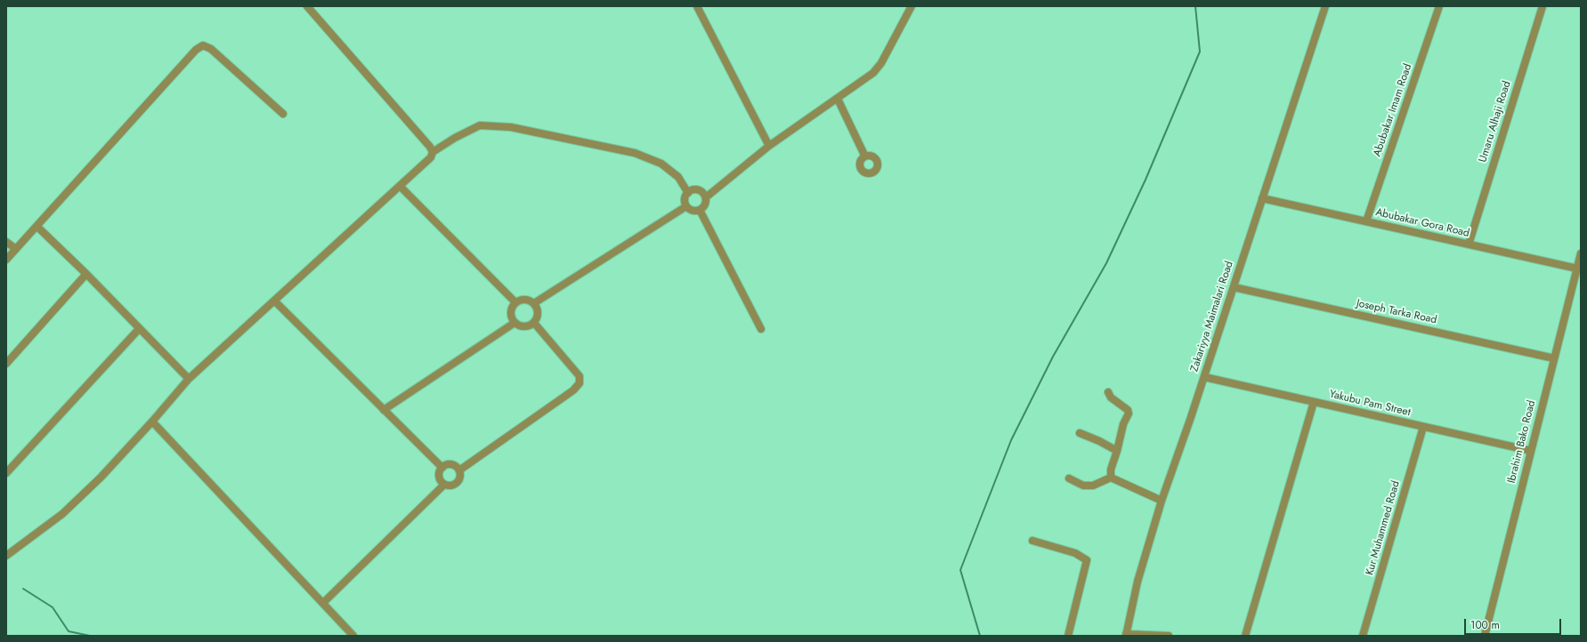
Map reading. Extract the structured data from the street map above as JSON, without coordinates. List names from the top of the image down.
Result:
{
  "streets": {
    "street": [
      "Abubakar Imam Road",
      "Umaru Alhaji Road",
      "Abubakar Gora Road",
      "Joseph Tarka Road",
      "Zakariyya Maimalari Road",
      "Yakubu Pam Street",
      "Ibrahim Bako Road",
      "Kur Muhammed Road"
    ]
  },
  "crossings": [
    ["Abubakar Imam Road", "Abubakar Gora Road"],
    ["Umaru Alhaji Road", "Abubakar Gora Road"],
    ["Abubakar Gora Road", "Zakariyya Maimalari Road"],
    ["Abubakar Gora Road", "Ibrahim Bako Road"],
    ["Joseph Tarka Road", "Zakariyya Maimalari Road"],
    ["Joseph Tarka Road", "Ibrahim Bako Road"],
    ["Zakariyya Maimalari Road", "Yakubu Pam Street"],
    ["Yakubu Pam Street", "Ibrahim Bako Road"],
    ["Yakubu Pam Street", "Kur Muhammed Road"]
  ],
  "scale_bar": "100 m"
}
